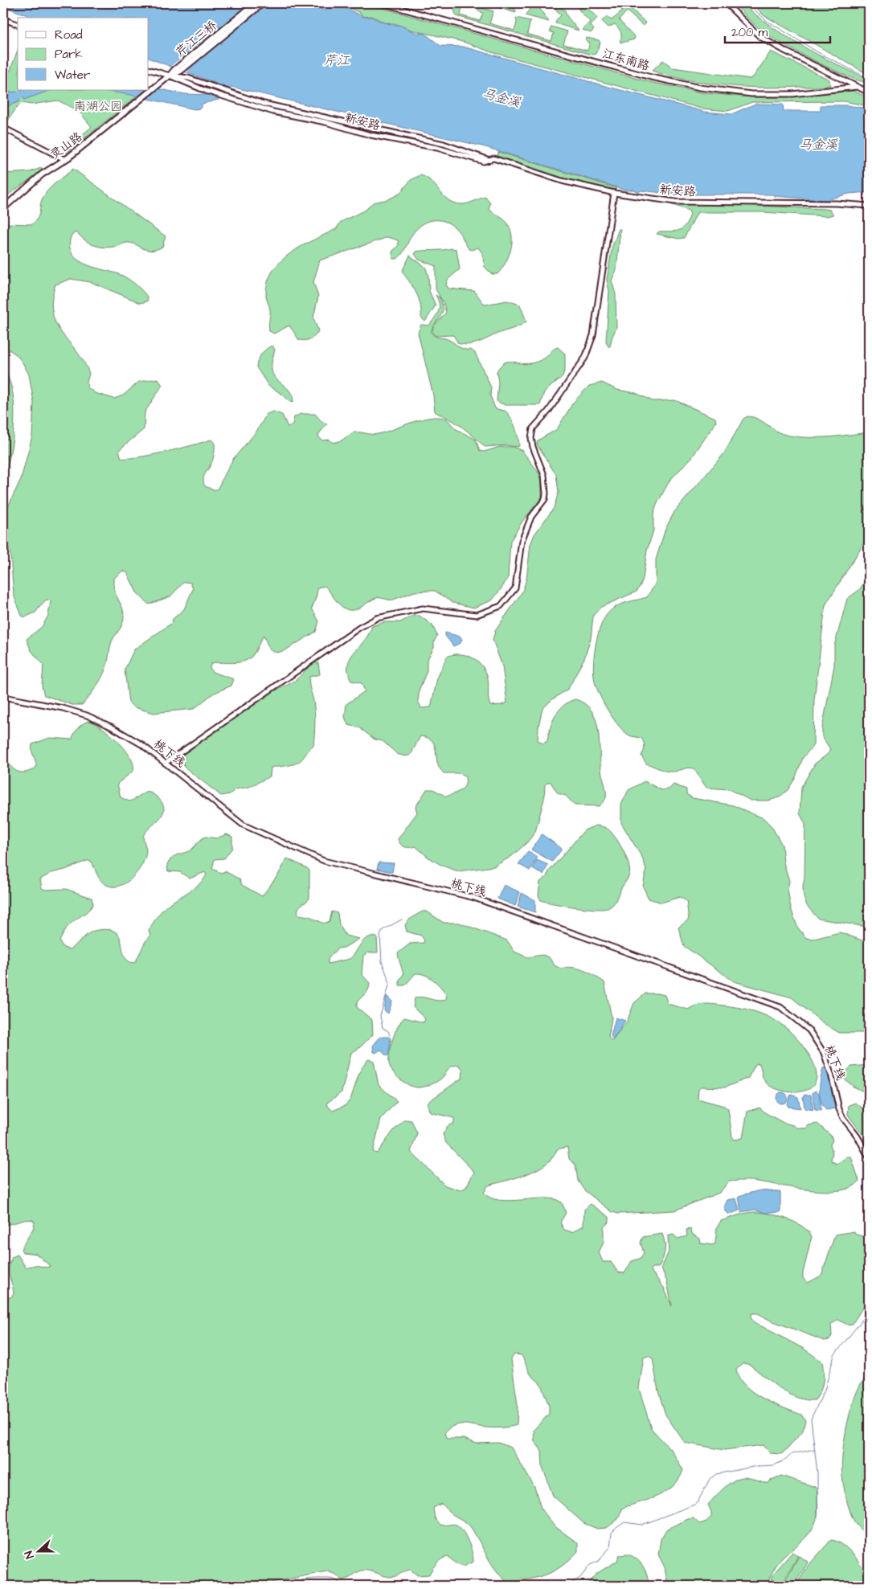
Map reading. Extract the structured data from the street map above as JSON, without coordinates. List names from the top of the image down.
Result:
{
  "streets": {
    "highway": ["芹江三桥", "灵山路"],
    "main road": ["江东南路", "新安路", "桃下线"]
  },
  "crossings": [
    ["芹江三桥", "新安路"],
    ["芹江三桥", "灵山路"],
    ["新安路", "灵山路"]
  ],
  "water": ["芹江", "马金溪"],
  "parks": ["南湖公园"],
  "legend": ["Road", "Park", "Water"],
  "scale_bar": "200 m",
  "north": "left"
}
